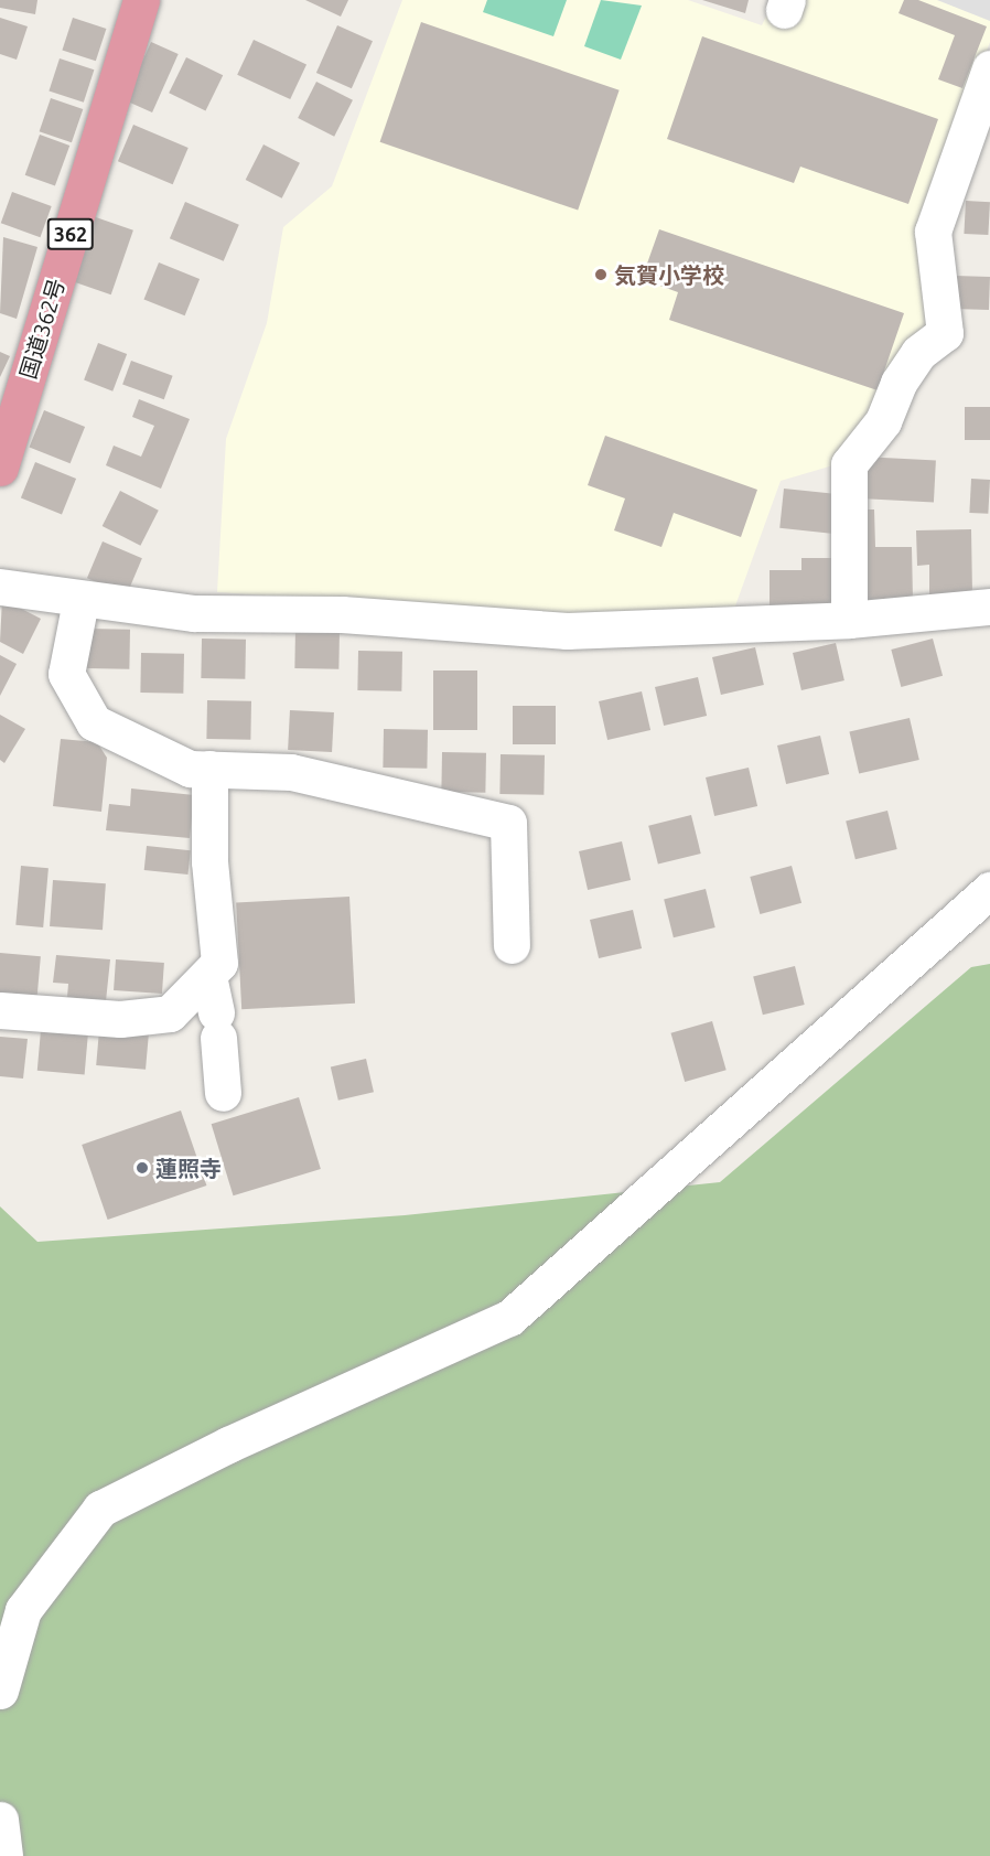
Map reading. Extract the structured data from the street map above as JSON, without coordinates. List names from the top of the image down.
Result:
{
  "streets": {
    "highway": ["362", "国道362号"]
  },
  "places": ["気賀小学校", "蓮照寺"]
}
